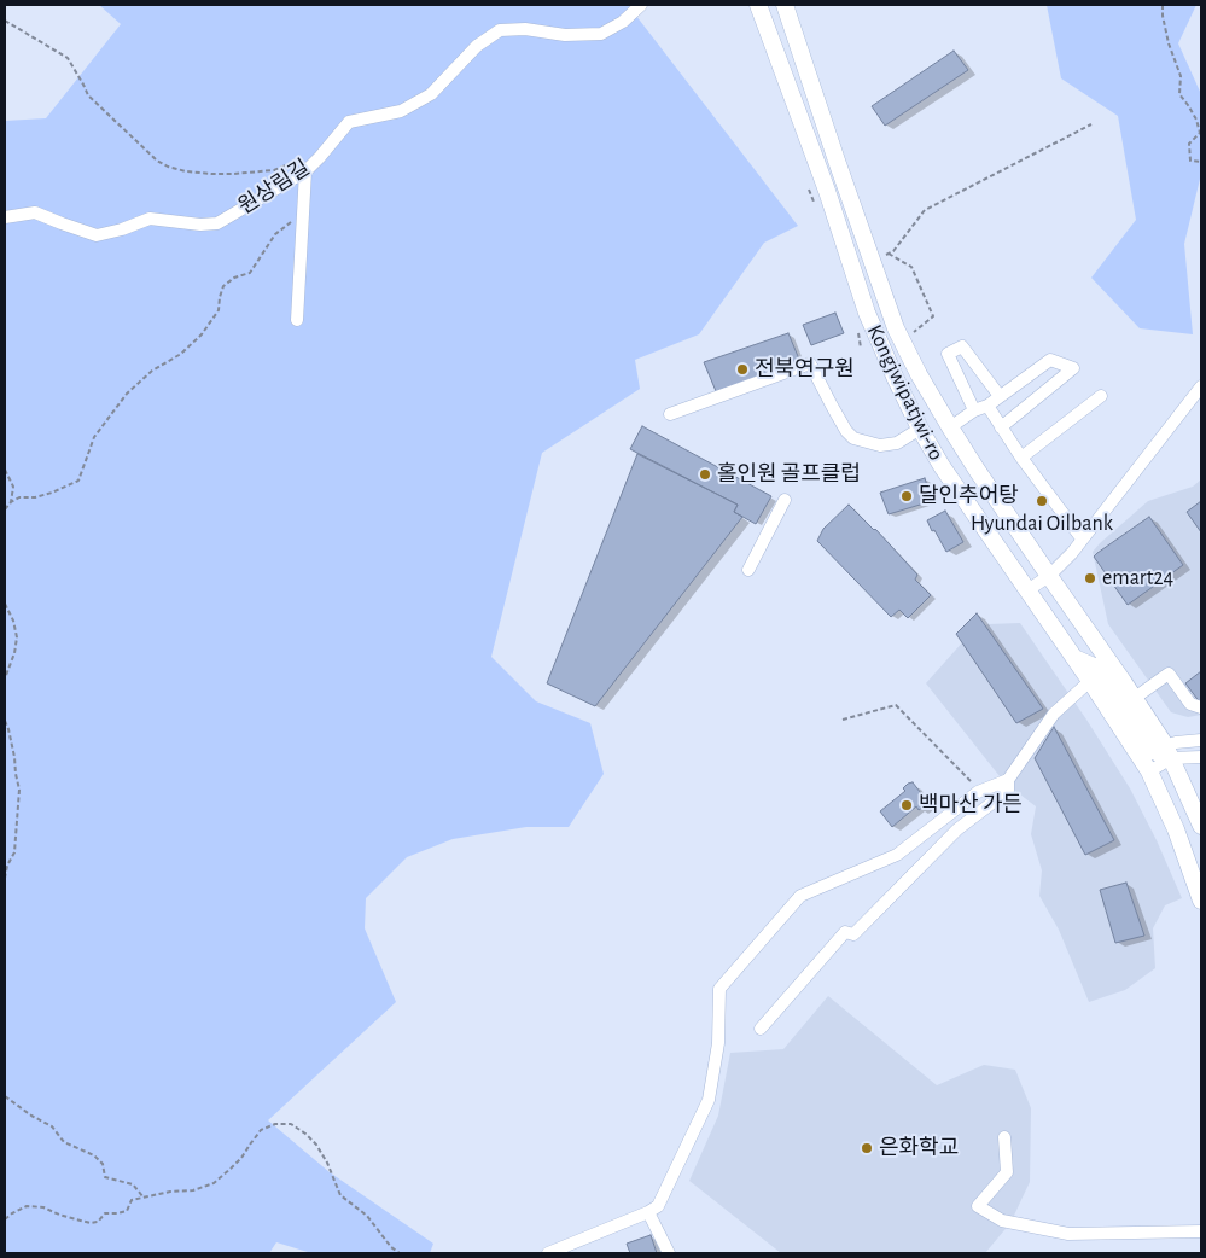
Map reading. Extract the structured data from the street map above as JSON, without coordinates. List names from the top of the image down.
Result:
{
  "streets": {
    "main road": ["Kongjwipatjwi-ro"],
    "street": ["원상림길"]
  },
  "places": [
    "전북연구원",
    "홀인원 골프클럽",
    "달인추어탕",
    "Hyundai Oilbank",
    "emart24",
    "백마산 가든",
    "은화학교"
  ]
}
